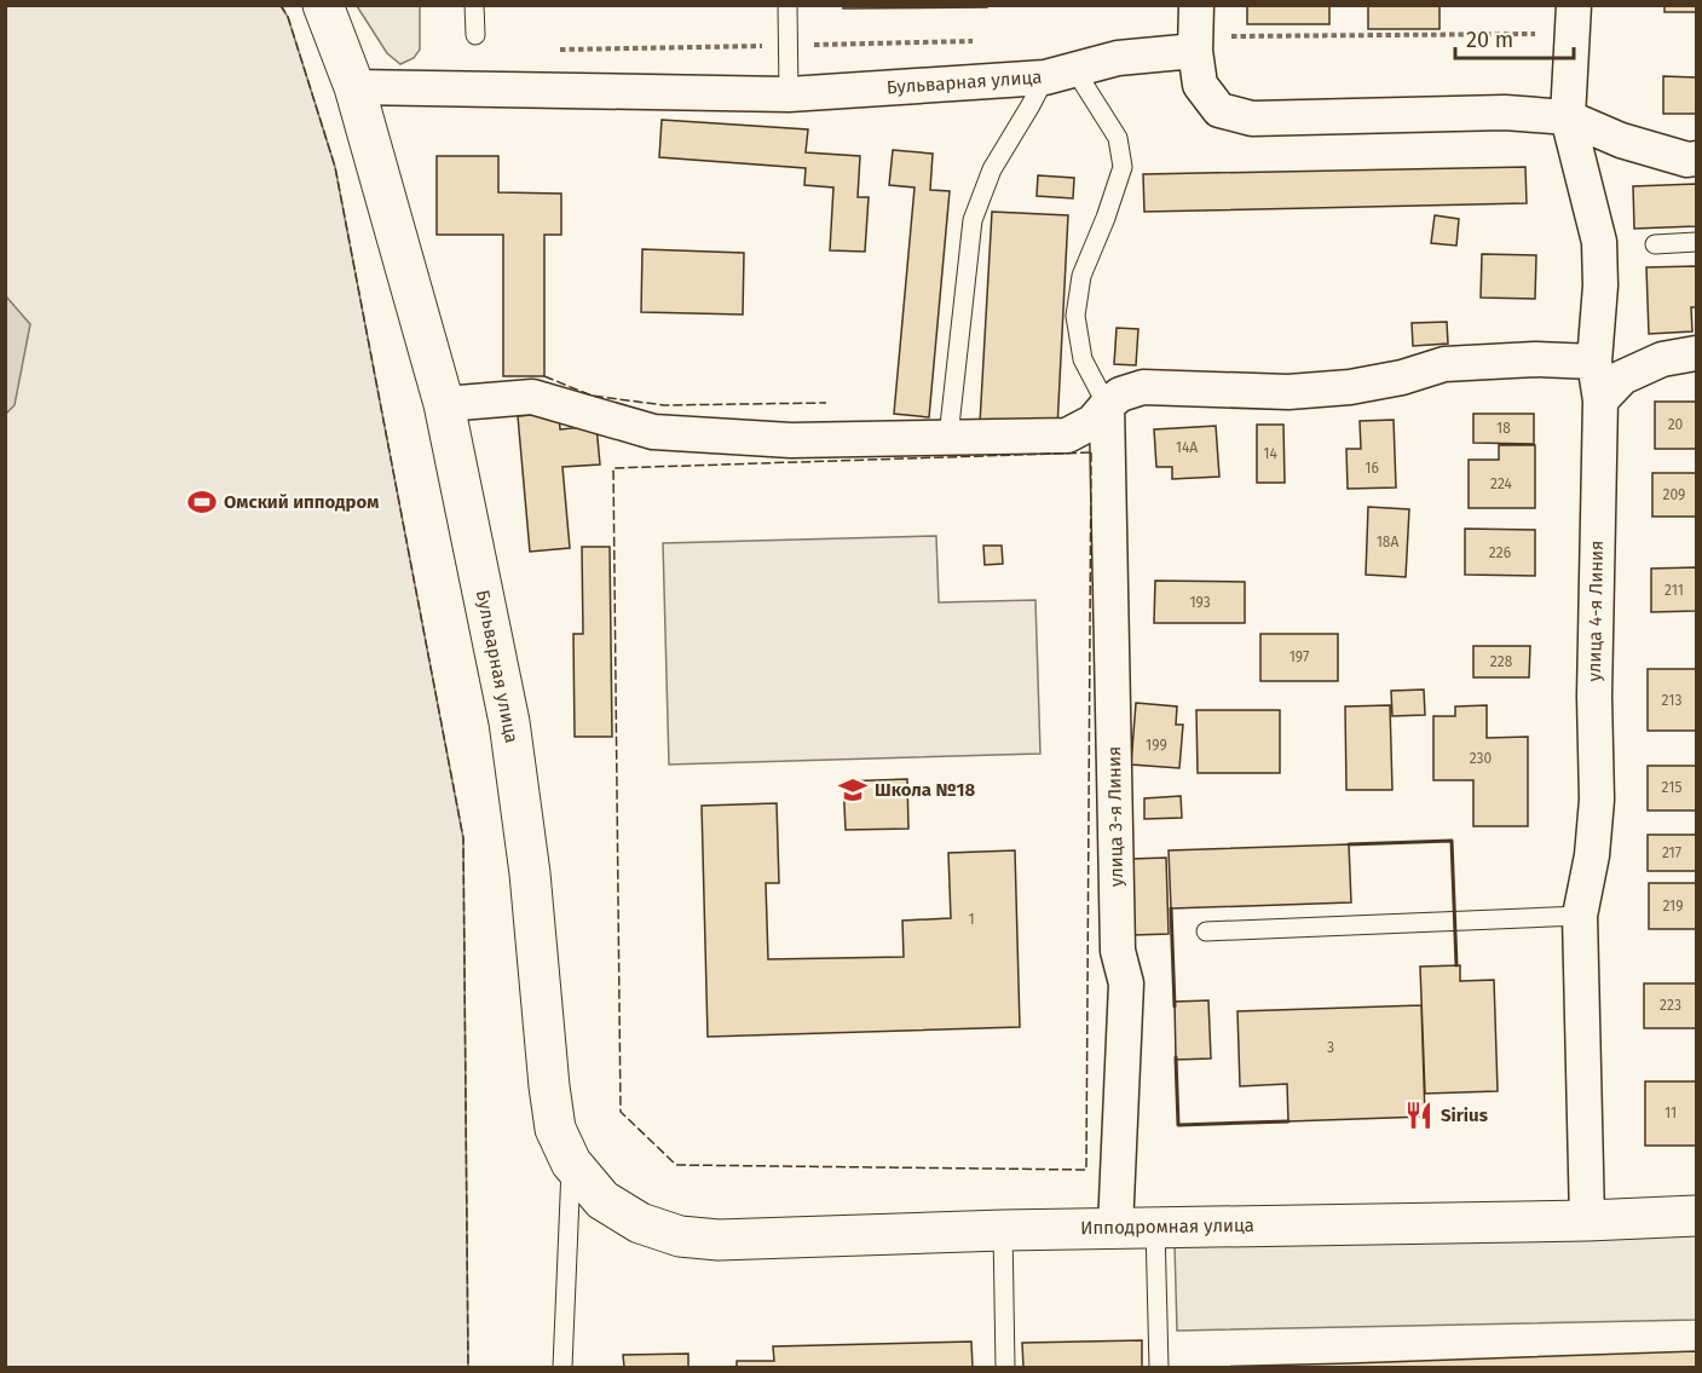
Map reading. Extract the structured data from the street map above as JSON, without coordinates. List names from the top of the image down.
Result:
{
  "streets": {
    "main road": ["Бульварная улица", "Ипподромная улица"],
    "street": ["улица 4-я Линия", "улица 3-я Линия"]
  },
  "crossings": [
    ["Бульварная улица", "Ипподромная улица"],
    ["улица 4-я Линия", "Ипподромная улица"],
    ["улица 3-я Линия", "Ипподромная улица"]
  ],
  "places": {
    "sports": ["Омский ипподром"],
    "school or university": ["Школа №18"],
    "restaurant": ["Sirius"]
  },
  "house_numbers": [
    "20",
    "18",
    "14А",
    "14",
    "16",
    "224",
    "209",
    "18А",
    "226",
    "211",
    "193",
    "197",
    "228",
    "213",
    "199",
    "230",
    "215",
    "217",
    "219",
    "1",
    "223",
    "3",
    "11"
  ],
  "scale_bar": "20 m"
}
